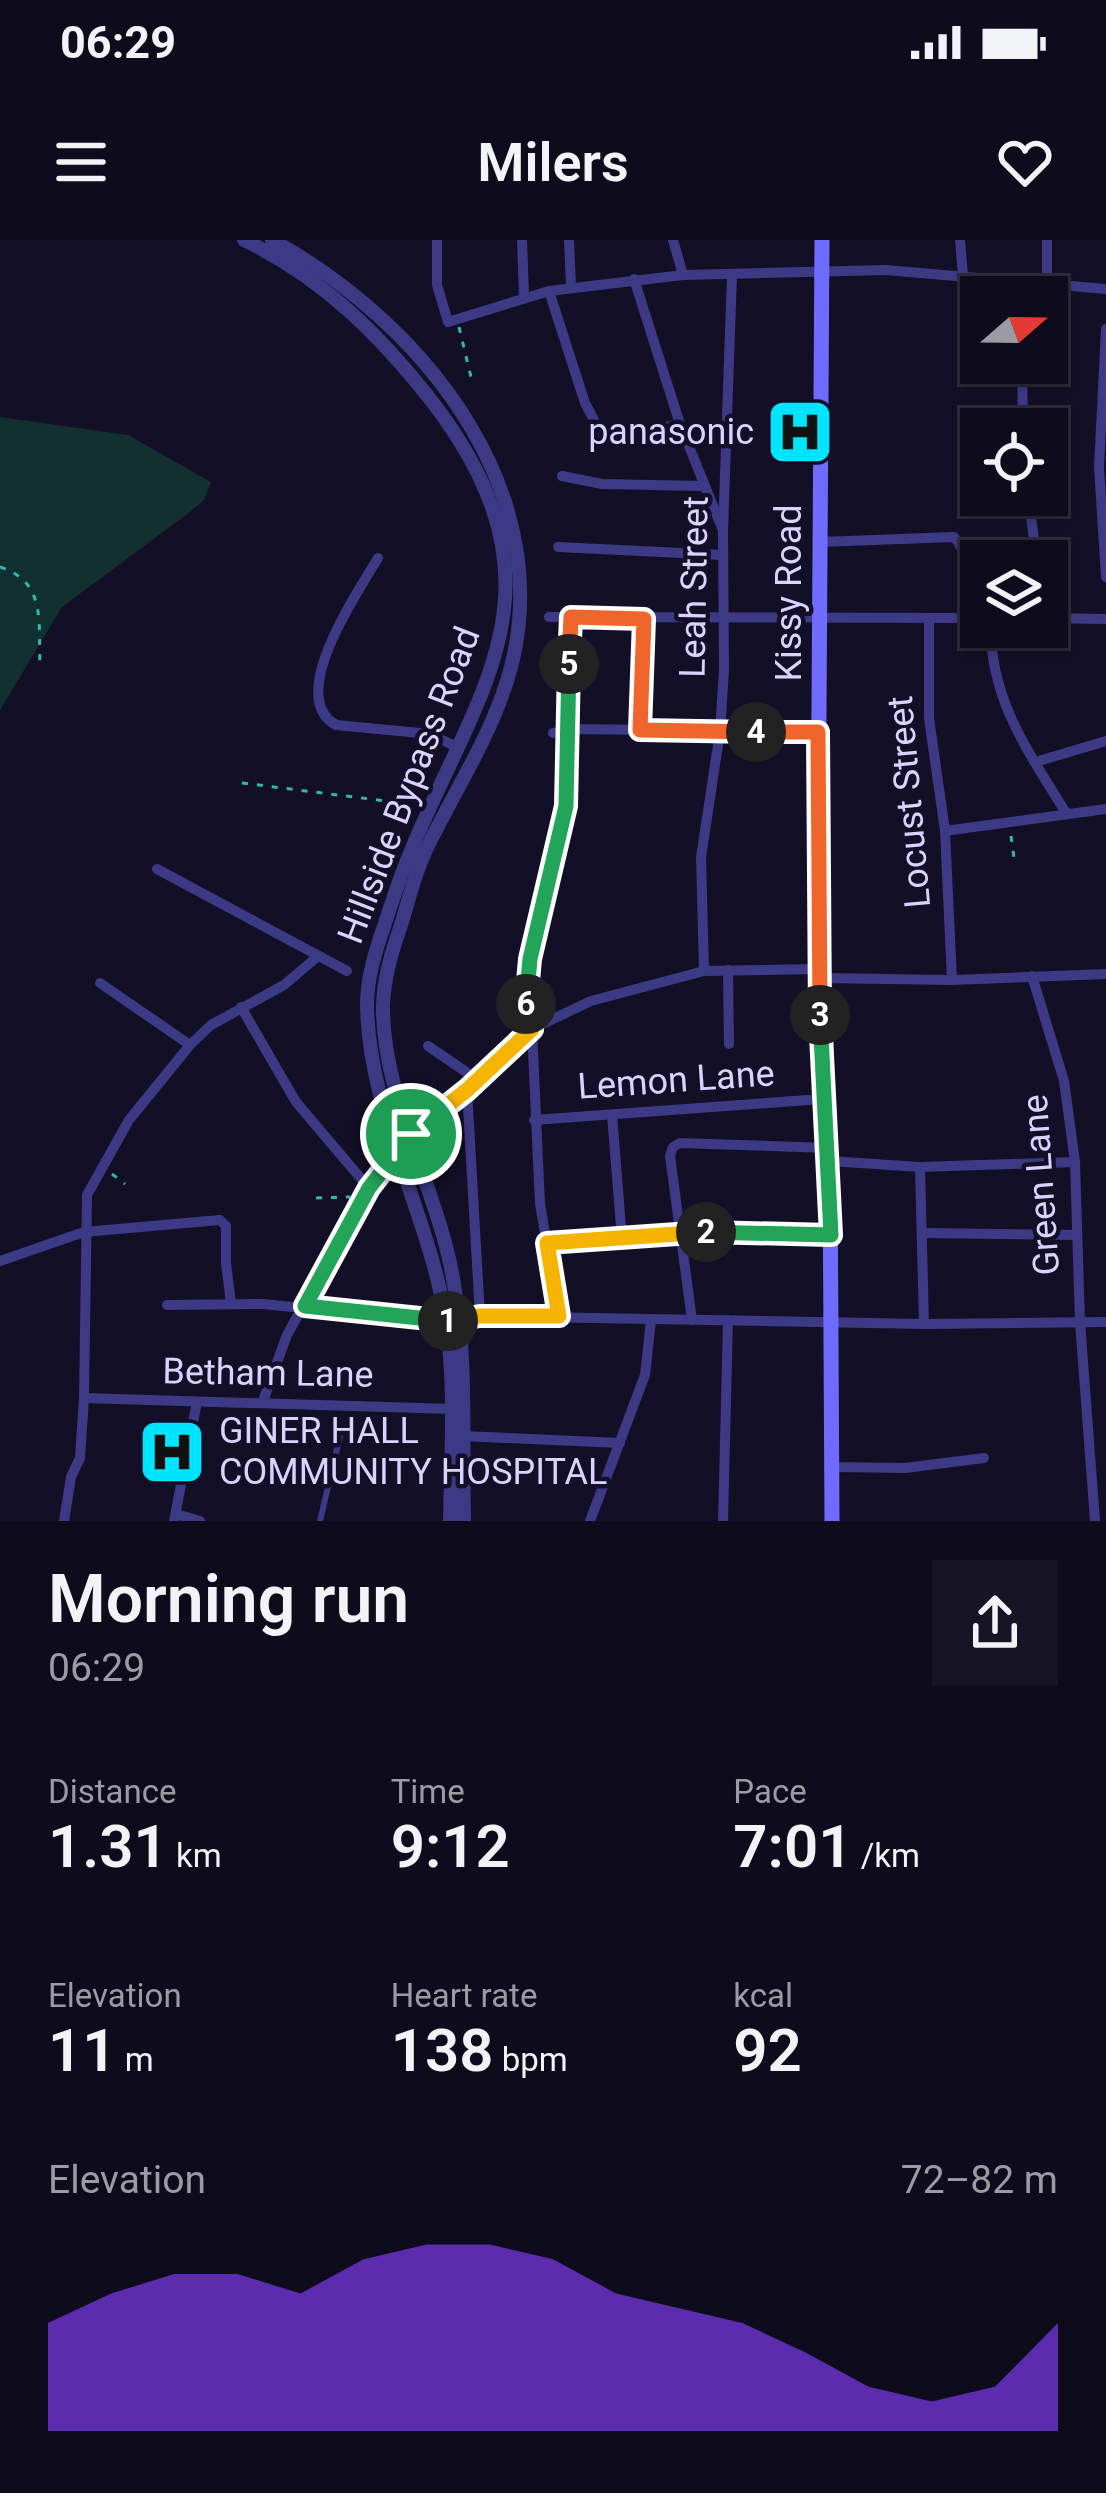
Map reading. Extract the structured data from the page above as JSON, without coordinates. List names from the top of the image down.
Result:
{
  "streets": {
    "main road": ["Kissy Road"],
    "street": [
      "Leah Street",
      "Hillside Bypass Road",
      "Locust Street",
      "Lemon Lane",
      "Green Lane",
      "Betham Lane"
    ]
  },
  "crossings": [
    ["Kissy Road", "Lemon Lane"],
    ["Hillside Bypass Road", "Betham Lane"]
  ],
  "places": {
    "hospital": ["panasonic", "GINER HALL COMMUNITY HOSPITAL"]
  },
  "north": "right",
  "page": {
    "status": "06:29",
    "header": "Milers",
    "pins": [
      "5",
      "4",
      "6",
      "3",
      "2",
      "1"
    ],
    "heading": ["Morning run", "06:29"],
    "stats": [
      ["Distance", "1.31 km"],
      ["Time", "9:12"],
      ["Pace", "7:01 /km"],
      ["Elevation", "11 m"],
      ["Heart rate", "138 bpm"],
      ["kcal", "92"]
    ],
    "chart": ["Elevation", "72–82 m"]
  }
}
